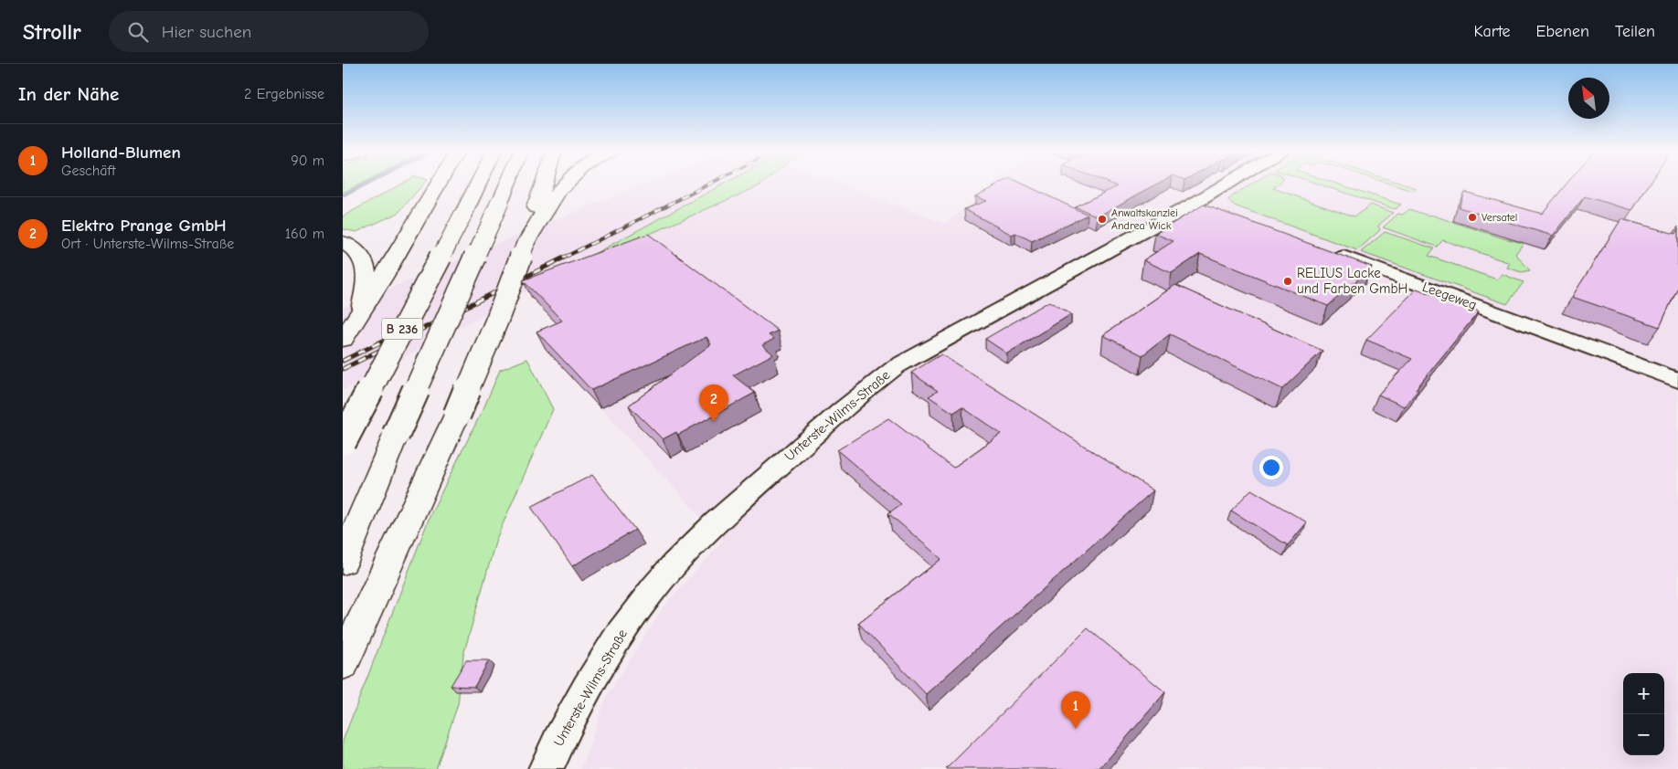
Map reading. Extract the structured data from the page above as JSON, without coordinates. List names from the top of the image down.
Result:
{
  "streets": {
    "highway": ["B 236"],
    "street": ["Leegeweg", "Unterste-Wilms-Straße"]
  },
  "places": ["Versatel", "Anwaltskanzlei Andrea Wick", "RELIUS Lacke und Farben GmbH"],
  "north": "top left",
  "page": {
    "header": "Strollr",
    "search": "Hier suchen",
    "nav": ["Karte", "Ebenen", "Teilen"],
    "heading": ["In der Nähe", "2 Ergebnisse"],
    "list": [
      {
        "mark": "1",
        "name": "Holland-Blumen",
        "note": "Geschäft",
        "value": "90 m"
      },
      {
        "mark": "2",
        "name": "Elektro Prange GmbH",
        "note": "Ort · Unterste-Wilms-Straße",
        "value": "160 m"
      }
    ],
    "pins": ["2", "1"],
    "map_buttons": ["+", "−"]
  }
}
